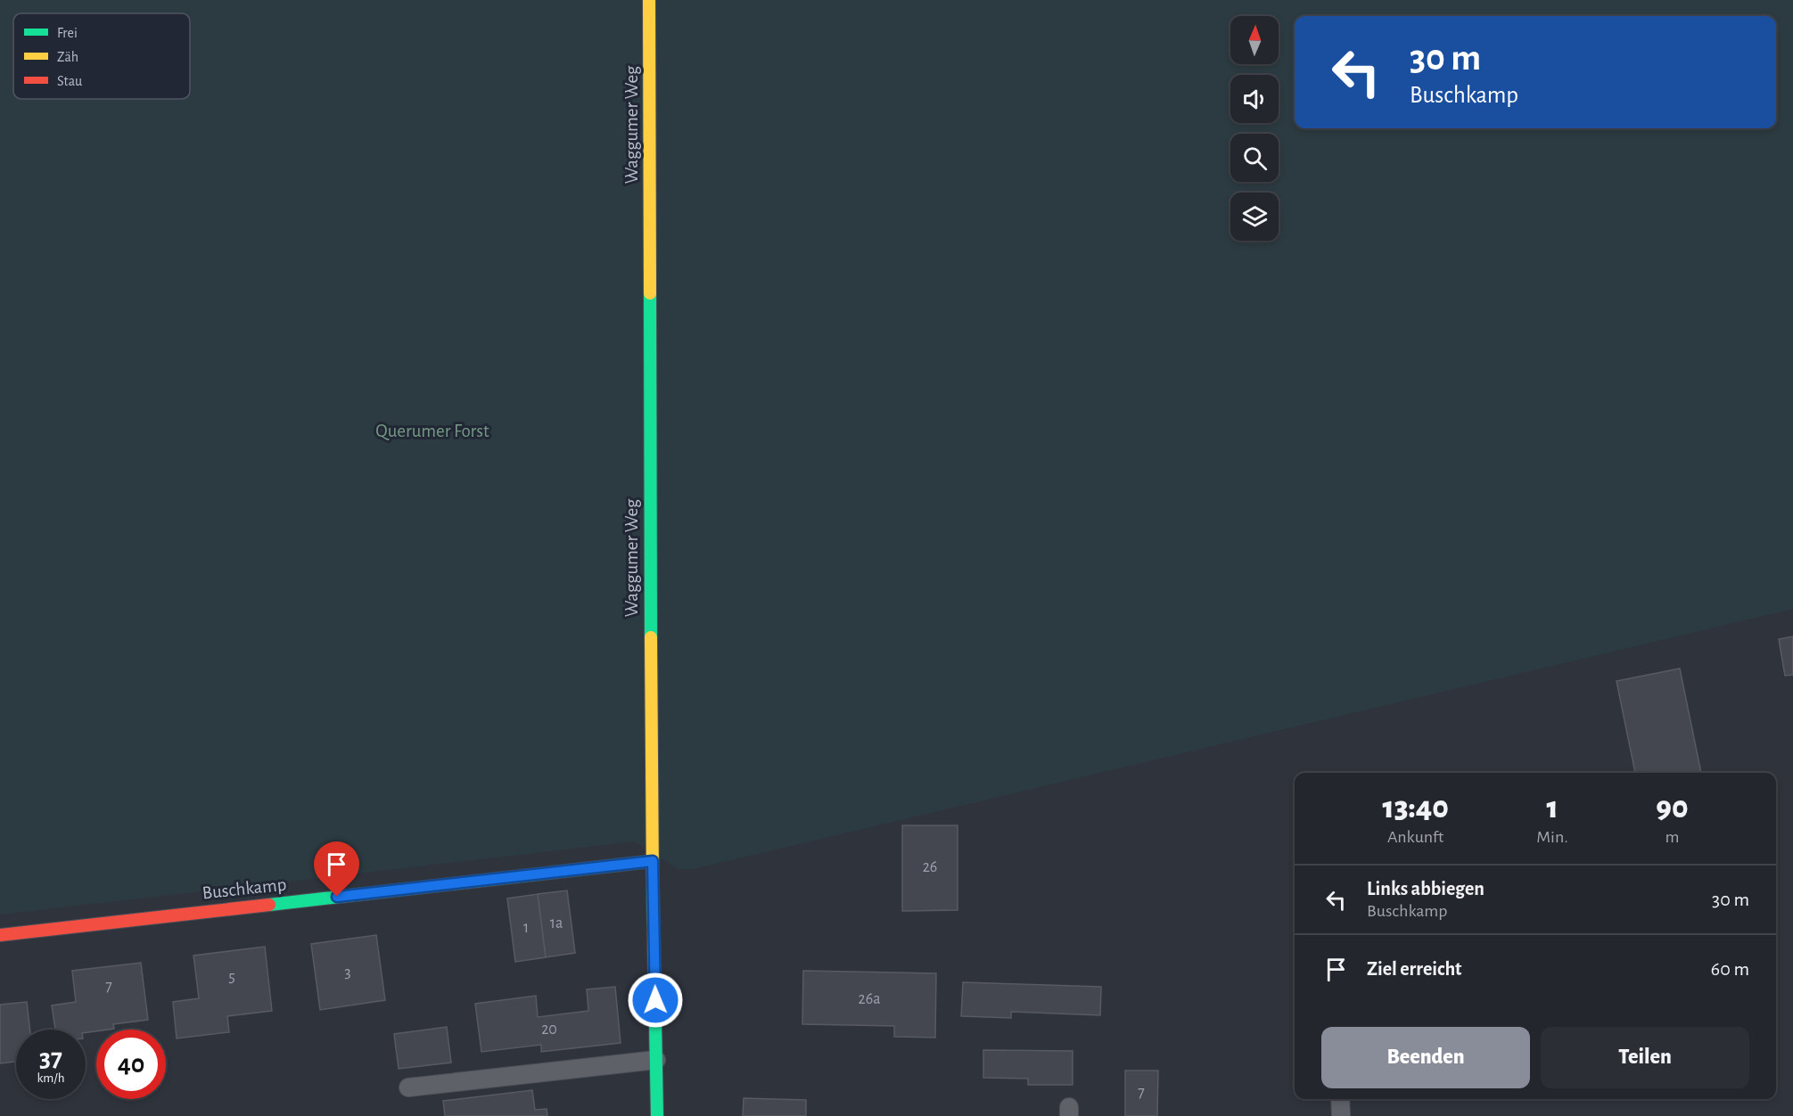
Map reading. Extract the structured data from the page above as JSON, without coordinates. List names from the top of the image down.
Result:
{
  "streets": {
    "street": ["Waggumer Weg", "Buschkamp"]
  },
  "crossings": [
    ["Waggumer Weg", "Buschkamp"]
  ],
  "parks": ["Querumer Forst"],
  "house_numbers": [
    "26",
    "1a",
    "1",
    "3",
    "5",
    "7",
    "26a",
    "20",
    "7"
  ],
  "legend": ["Frei", "Zäh", "Stau"],
  "north": "top",
  "page": {
    "turn": ["30 m", "Buschkamp"],
    "eta": [
      "13:40",
      "Ankunft",
      "1",
      "Min.",
      "90",
      "m"
    ],
    "list": [
      {
        "name": "Links abbiegen",
        "note": "Buschkamp",
        "value": "30 m"
      },
      {
        "name": "Ziel erreicht",
        "value": "60 m"
      }
    ],
    "buttons": ["Beenden", "Teilen"],
    "speed": "37 km/h",
    "limit": "40"
  }
}
